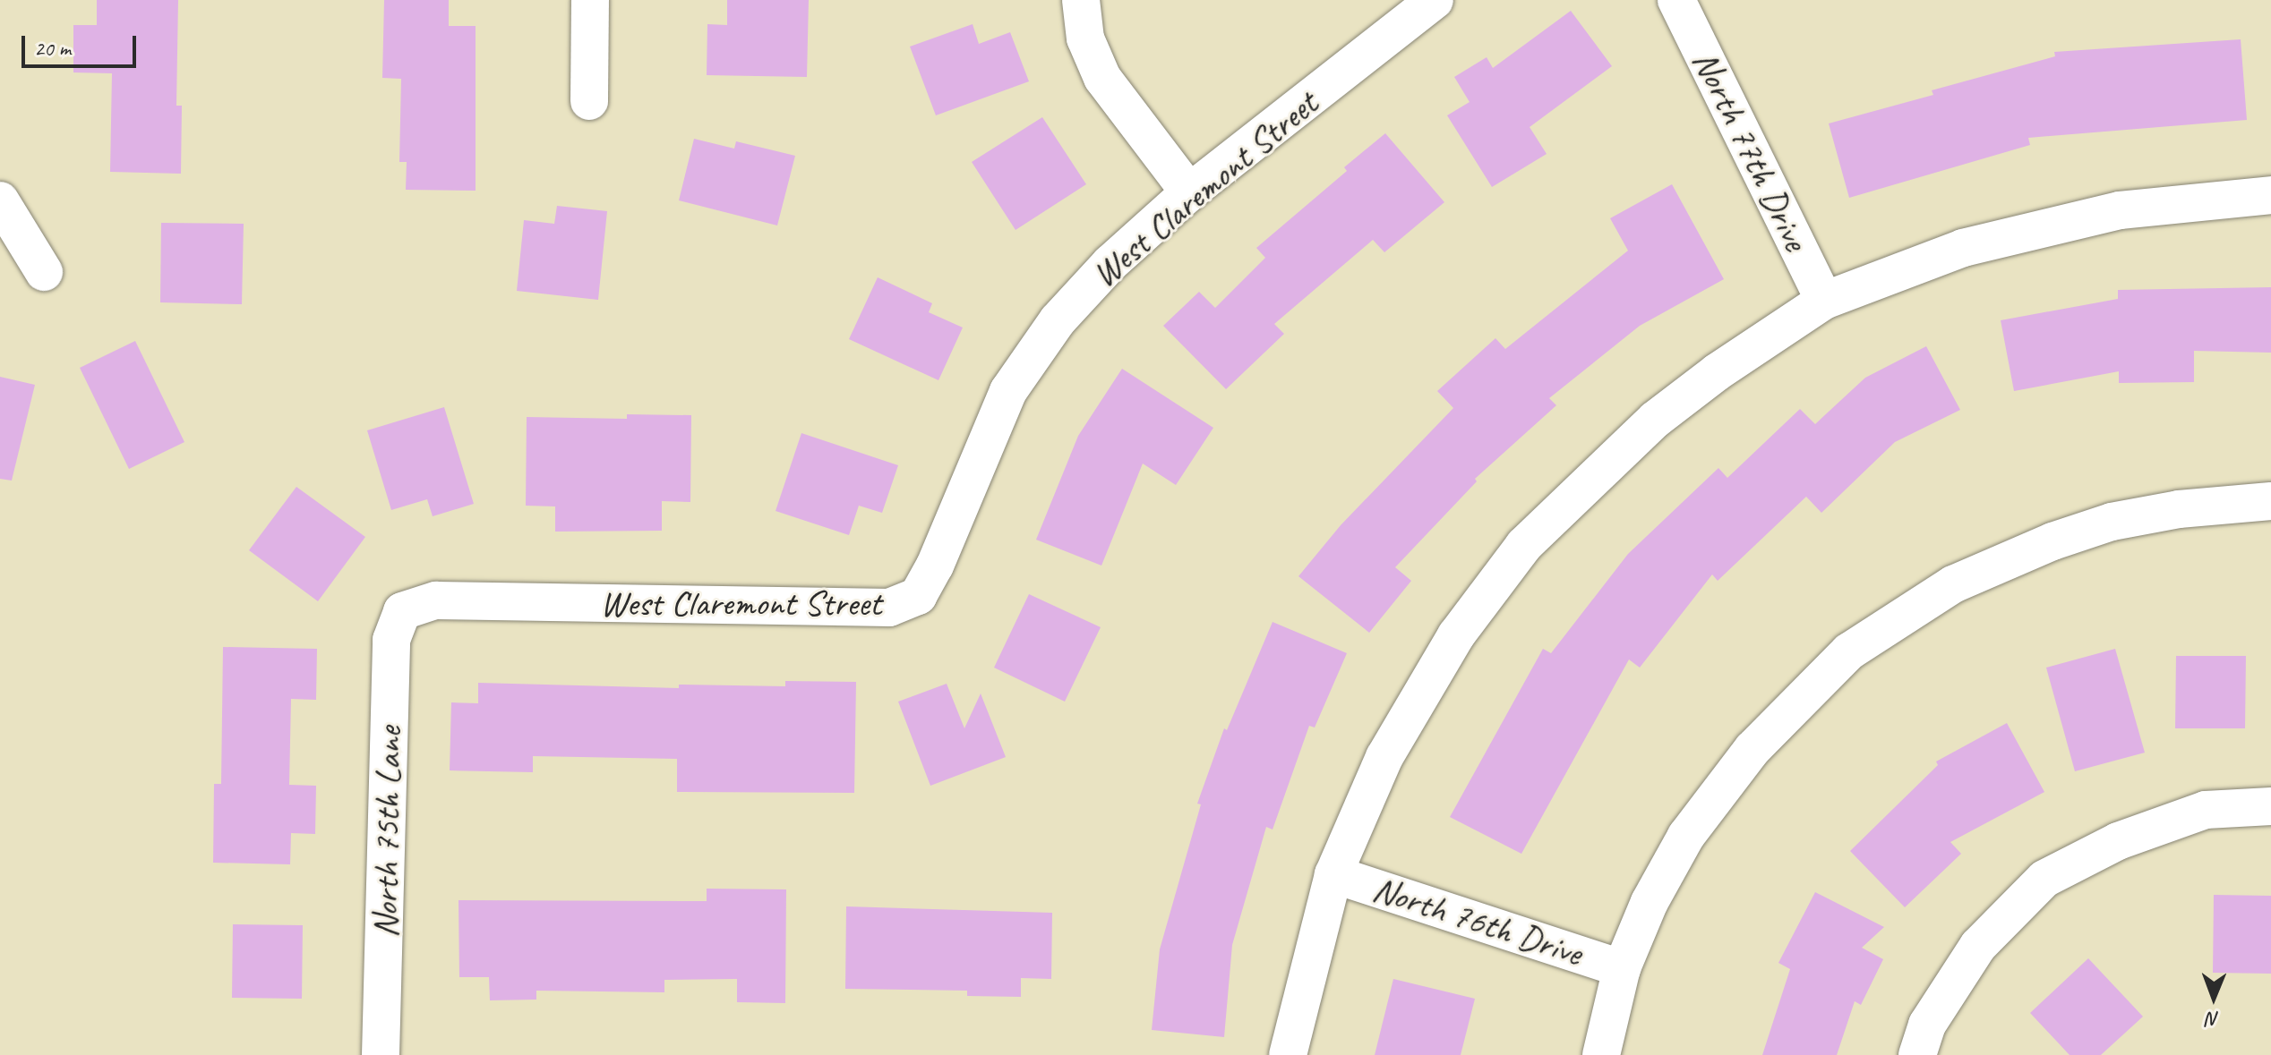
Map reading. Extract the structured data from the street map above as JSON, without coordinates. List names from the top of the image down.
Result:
{
  "streets": {
    "street": [
      "North 77th Drive",
      "West Claremont Street",
      "North 75th Lane",
      "North 76th Drive"
    ]
  },
  "crossings": [
    ["West Claremont Street", "North 75th Lane"]
  ],
  "scale_bar": "20 m",
  "north": "bottom"
}
